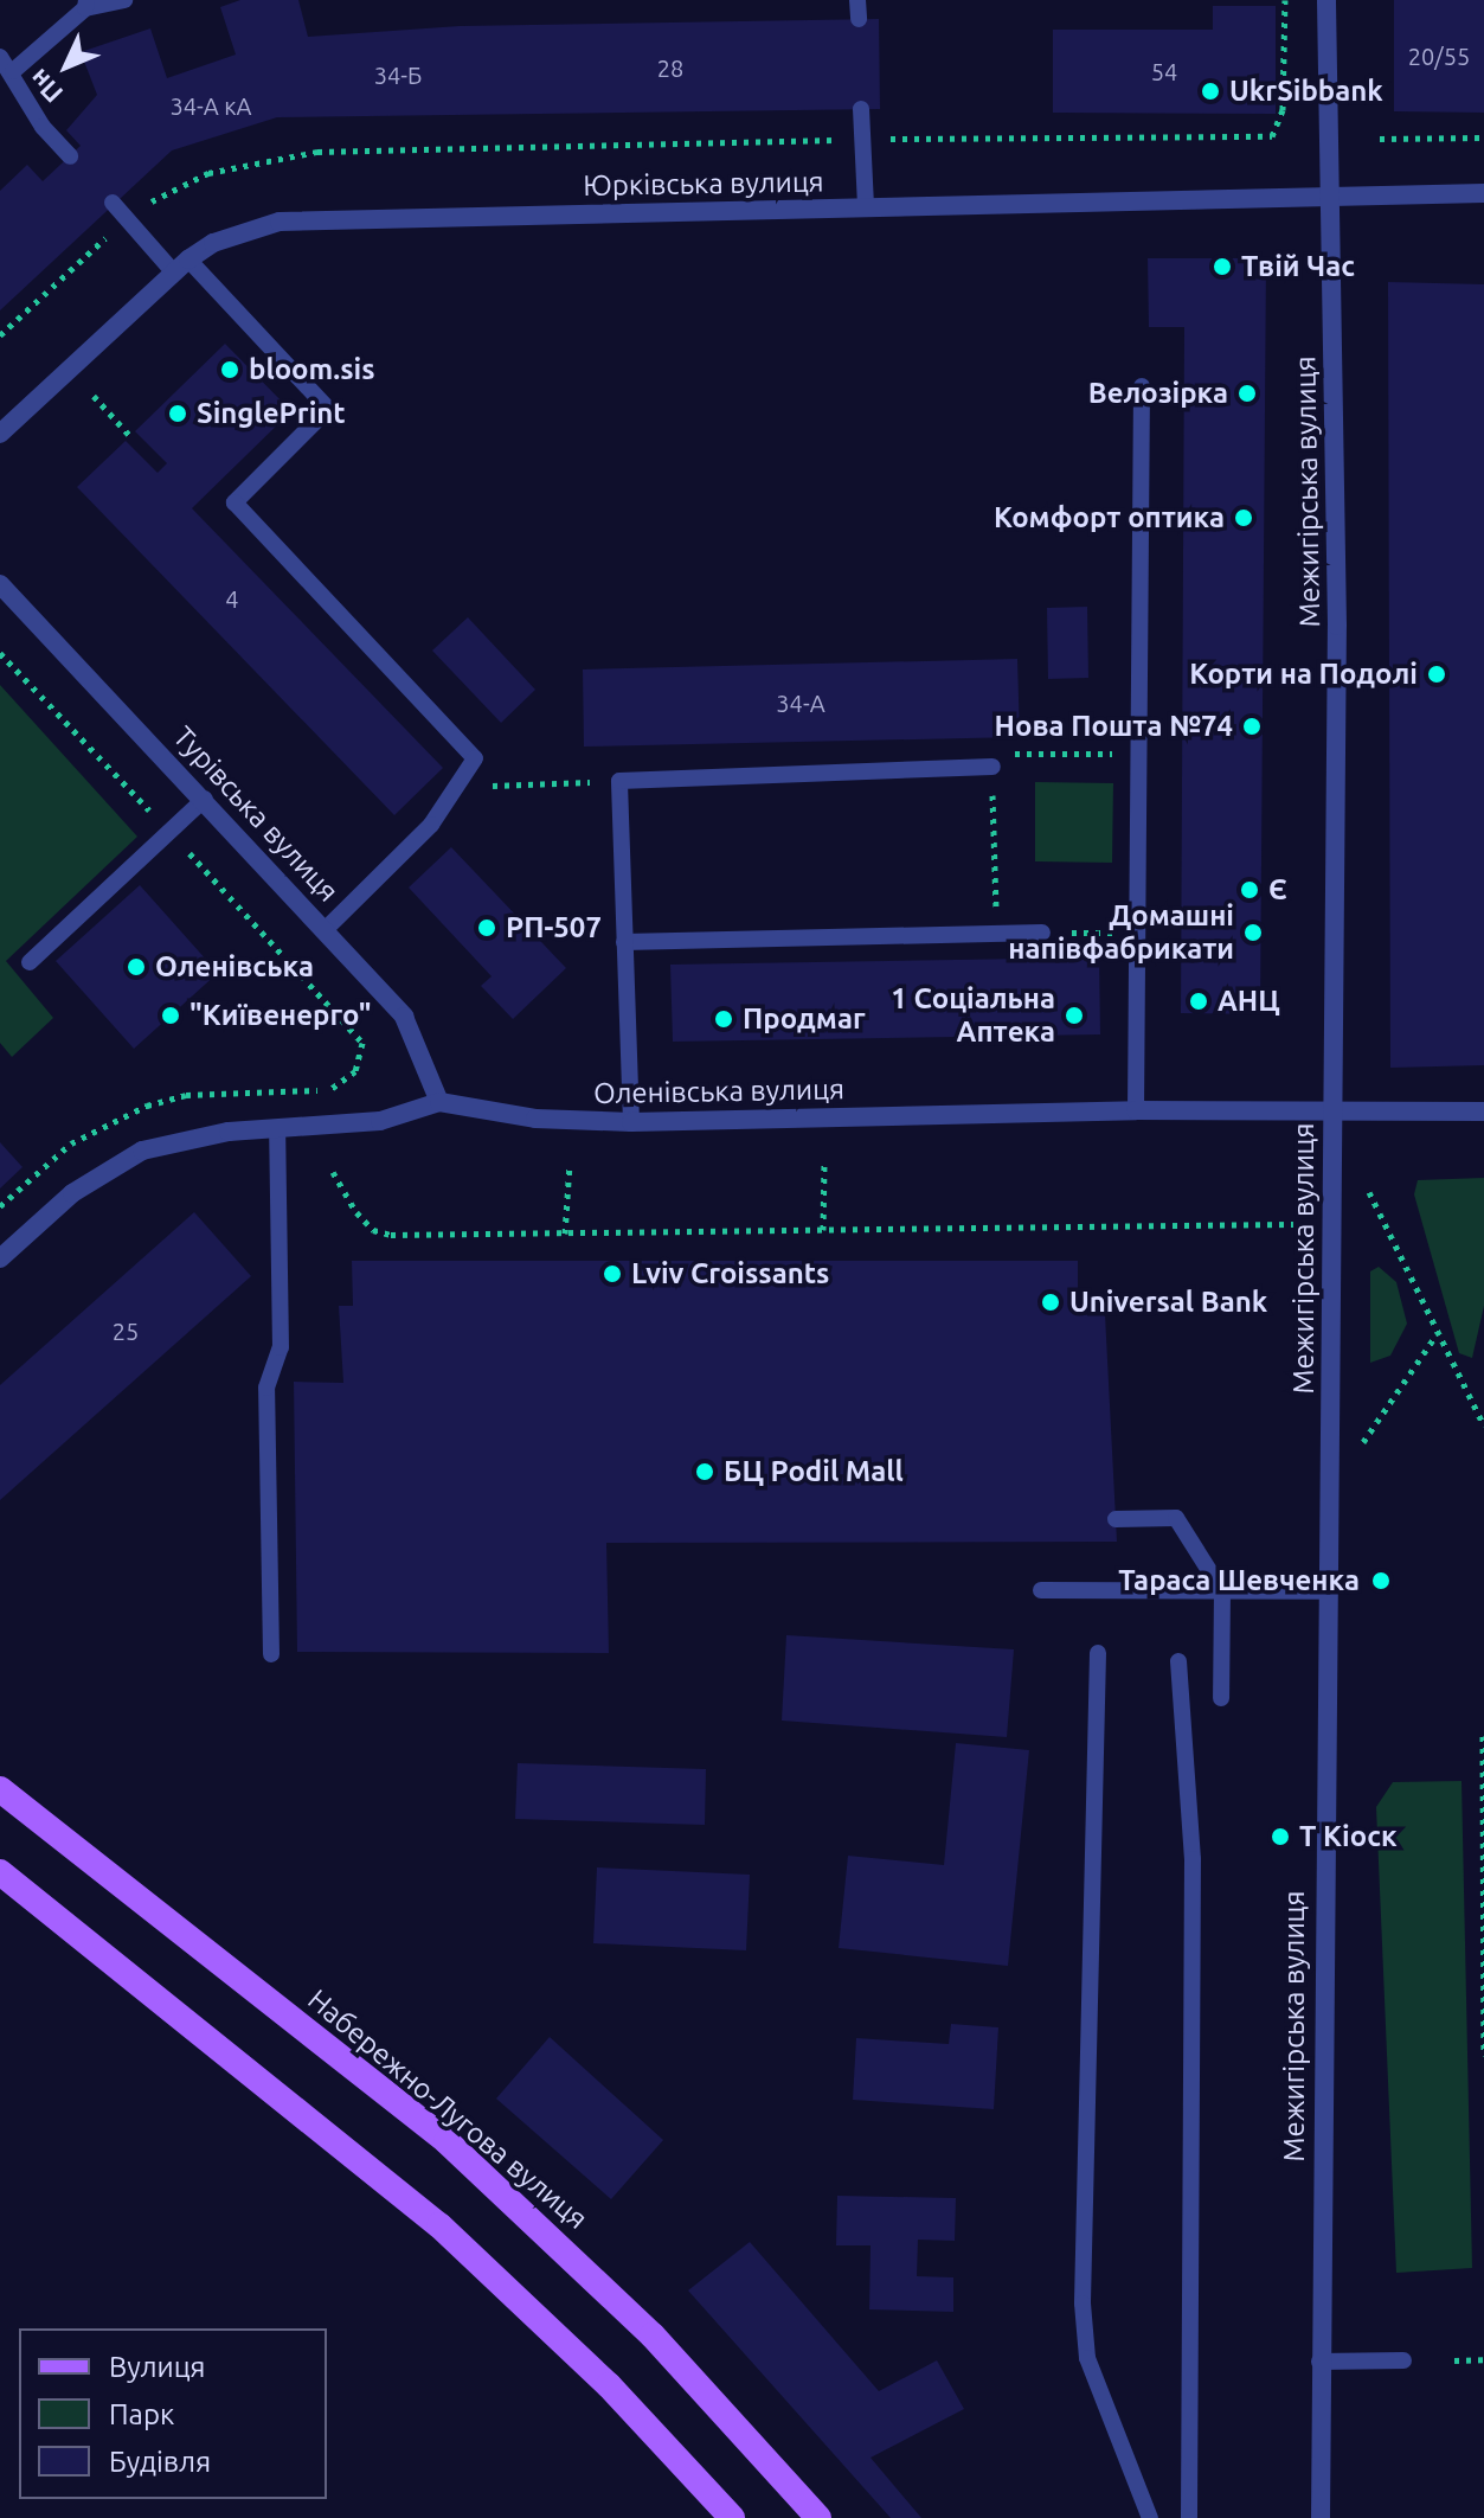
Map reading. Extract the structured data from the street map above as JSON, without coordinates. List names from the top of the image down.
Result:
{
  "streets": {
    "main road": ["Набережно-Лугова вулиця"],
    "street": [
      "Юрківська вулиця",
      "Межигірська вулиця",
      "Турівська вулиця",
      "Оленівська вулиця"
    ]
  },
  "crossings": [
    ["Юрківська вулиця", "Межигірська вулиця"],
    ["Межигірська вулиця", "Оленівська вулиця"],
    ["Турівська вулиця", "Оленівська вулиця"]
  ],
  "places": [
    "UkrSibbank",
    "Твій Час",
    "bloom.sis",
    "Велозірка",
    "SinglePrint",
    "Комфорт оптика",
    "Корти на Подолі",
    "Нова Пошта №74",
    "Є",
    "РП-507",
    "Домашні напівфабрикати",
    "Оленівська",
    "АНЦ",
    "\"Київенерго\"",
    "1 Соціальна Аптека",
    "Продмаг",
    "Lviv Croissants",
    "Universal Bank",
    "БЦ Podil Mall",
    "Тараса Шевченка",
    "Т Кіоск"
  ],
  "house_numbers": [
    "20/55",
    "28",
    "54",
    "34-Б",
    "34-А кА",
    "4",
    "34-А",
    "25"
  ],
  "legend": ["Вулиця", "Парк", "Будівля"],
  "north": "bottom left"
}
